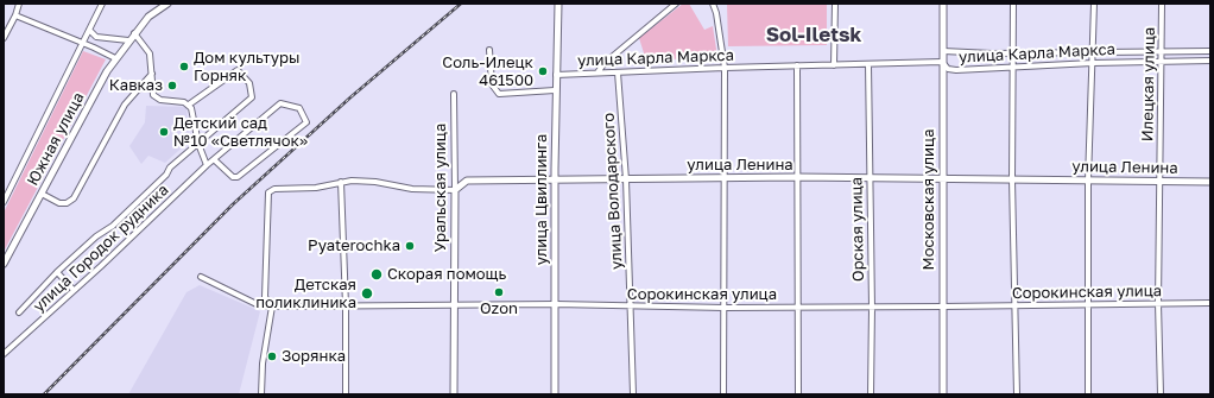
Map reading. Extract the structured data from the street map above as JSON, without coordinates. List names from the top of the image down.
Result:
{
  "streets": {
    "street": [
      "улица Карла Маркса",
      "Илецкая улица",
      "Южная улица",
      "улица Ленина",
      "Уральская улица",
      "улица Володарского",
      "улица Цвиллинга",
      "Московская улица",
      "Орская улица",
      "улица Городок рудника",
      "Сорокинская улица"
    ]
  },
  "crossings": [
    ["улица Карла Маркса", "Илецкая улица"],
    ["улица Карла Маркса", "улица Володарского"],
    ["улица Карла Маркса", "улица Цвиллинга"],
    ["улица Карла Маркса", "Московская улица"],
    ["улица Карла Маркса", "Орская улица"],
    ["Илецкая улица", "улица Ленина"],
    ["Илецкая улица", "Сорокинская улица"],
    ["улица Ленина", "Уральская улица"],
    ["улица Ленина", "улица Володарского"],
    ["улица Ленина", "улица Цвиллинга"],
    ["улица Ленина", "Московская улица"],
    ["улица Ленина", "Орская улица"],
    ["улица Ленина", "Сорокинская улица"],
    ["Уральская улица", "Сорокинская улица"],
    ["улица Володарского", "Сорокинская улица"],
    ["улица Цвиллинга", "Сорокинская улица"],
    ["Московская улица", "Сорокинская улица"],
    ["Орская улица", "Сорокинская улица"]
  ],
  "districts": ["Sol-Iletsk"],
  "places": [
    "Дом культуры Горняк",
    "Соль-Илецк 461500",
    "Кавказ",
    "Детский сад №10 «Светлячок»",
    "Pyaterochka",
    "Скорая помощь",
    "Ozon",
    "Детская поликлиника",
    "Зорянка"
  ]
}
